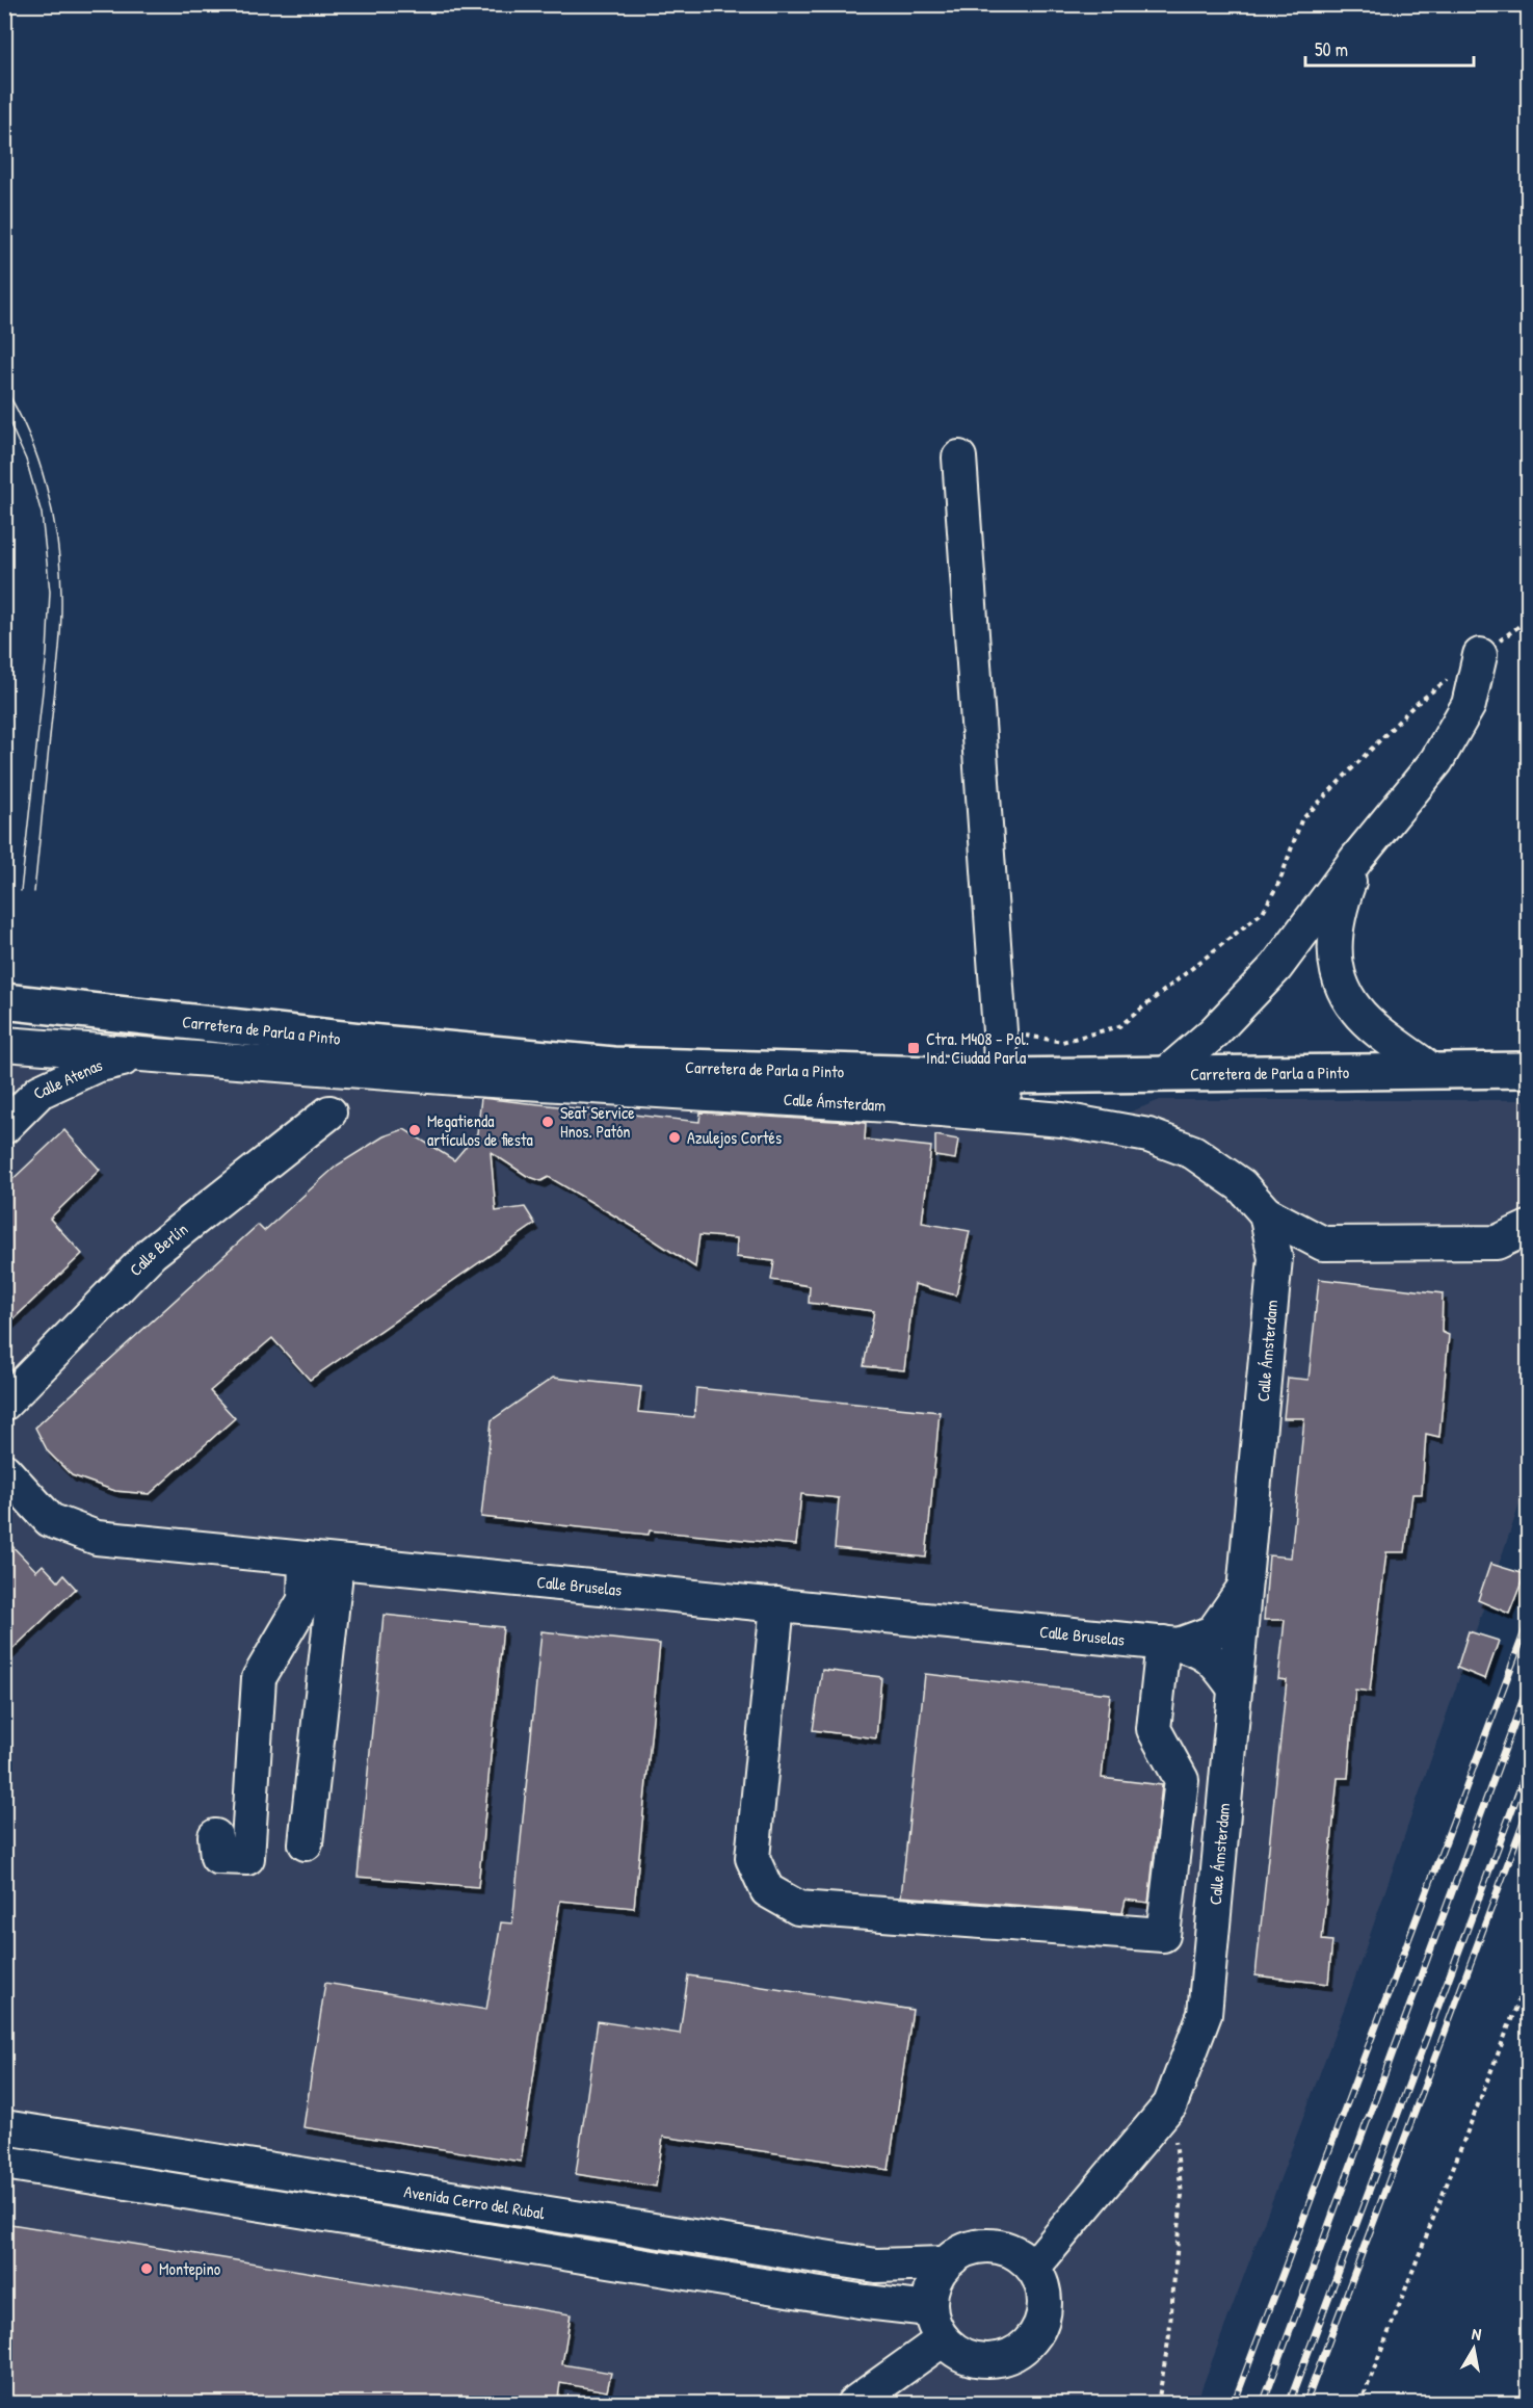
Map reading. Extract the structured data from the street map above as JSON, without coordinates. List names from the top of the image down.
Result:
{
  "streets": {
    "main road": ["Carretera de Parla a Pinto"],
    "street": [
      "Calle Atenas",
      "Calle Ámsterdam",
      "Calle Berlín",
      "Calle Bruselas",
      "Avenida Cerro del Rubal"
    ]
  },
  "crossings": [
    ["Calle Atenas", "Calle Ámsterdam"],
    ["Calle Ámsterdam", "Avenida Cerro del Rubal"]
  ],
  "places": {
    "transit": ["Ctra. M408 - Pol. Ind. Ciudad Parla"],
    "other": [
      "Seat Service Hnos. Patón",
      "Megatienda artículos de fiesta",
      "Azulejos Cortés",
      "Montepino"
    ]
  },
  "scale_bar": "50 m",
  "north": "top"
}
